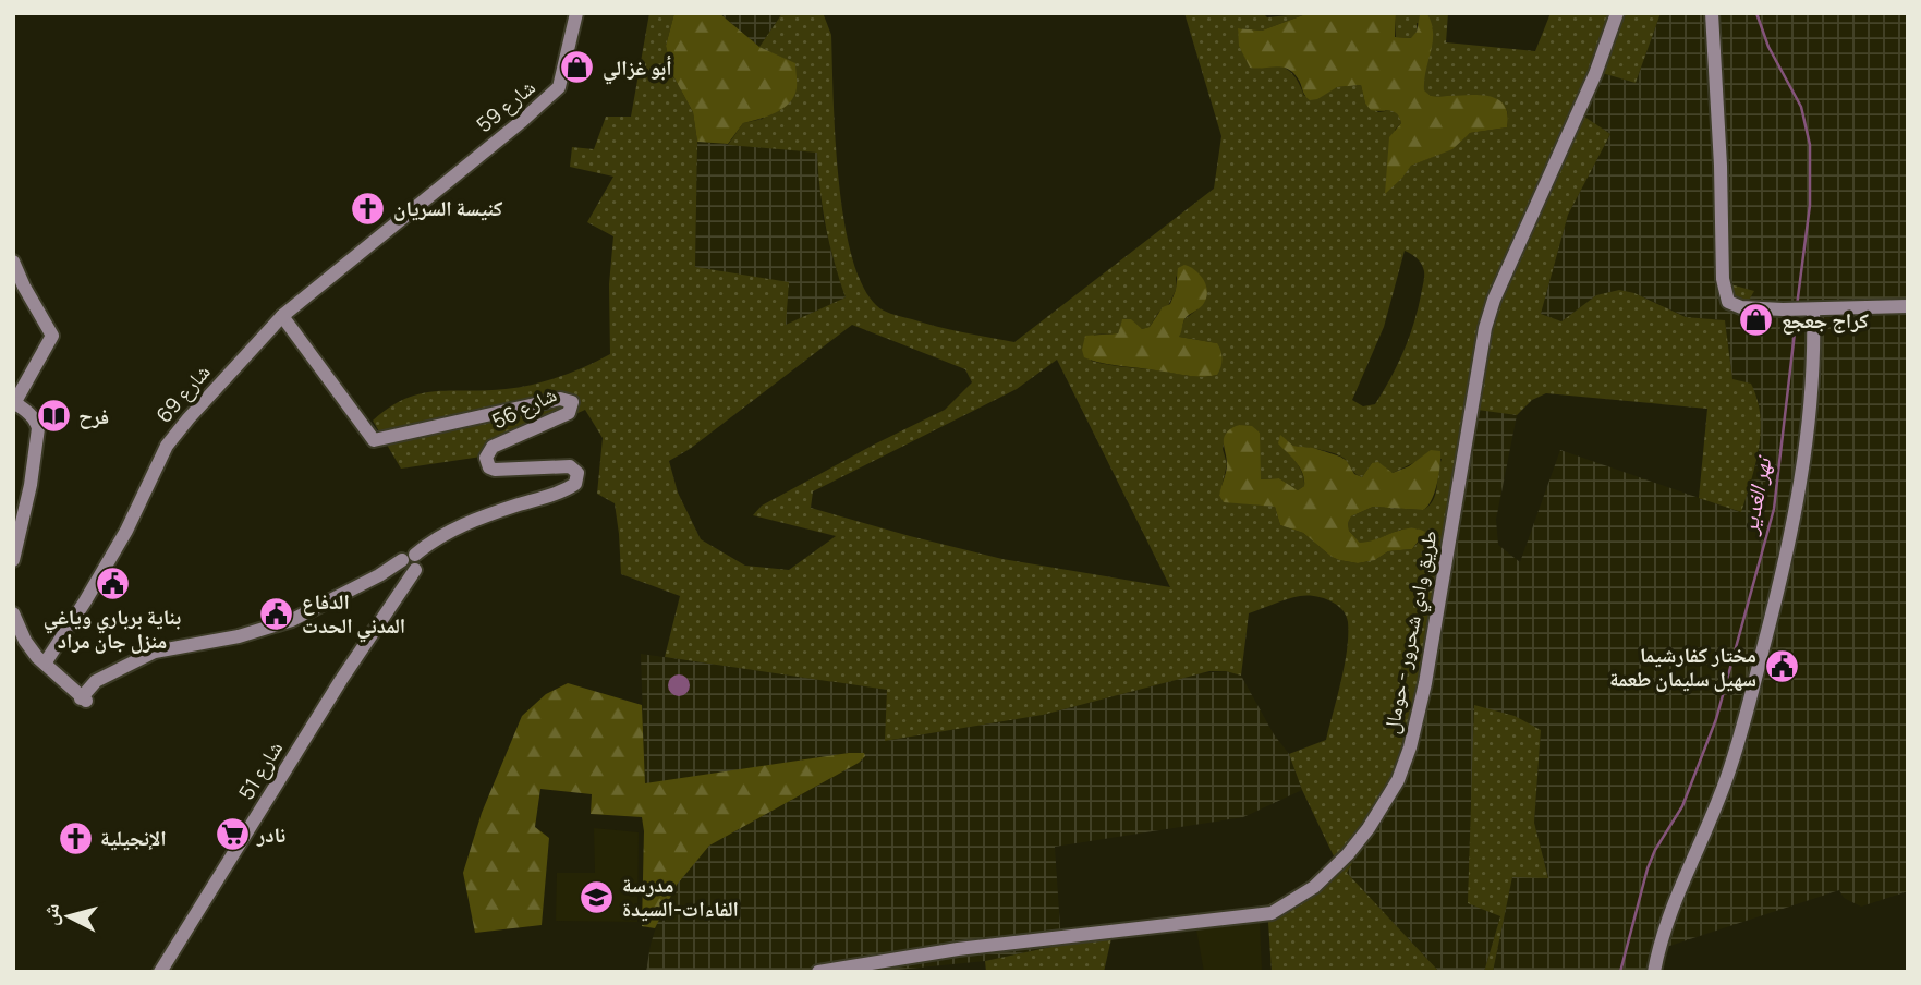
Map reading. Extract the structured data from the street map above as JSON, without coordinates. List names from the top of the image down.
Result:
{
  "streets": {
    "street": [
      "شارع 59",
      "شارع 69",
      "شارع 56",
      "طريق وادي شحرور - حومال",
      "شارع 51"
    ]
  },
  "crossings": [
    ["شارع 59", "شارع 69"],
    ["شارع 69", "شارع 56"],
    ["شارع 56", "شارع 51"]
  ],
  "water": ["نهر الغدير"],
  "places": {
    "shop": ["أبو غزالي", "كراج جعجع"],
    "church": ["كنيسة السريان", "الإنجيلية"],
    "library": ["فرح"],
    "public building": ["بناية برباري وياغي منزل جان مراد", "الدفاع المدني الحدت", "مختار كفارشيما سهيل سليمان طعمة"],
    "supermarket": ["نادر"],
    "school or university": ["مدرسة الفاءات-السيدة"]
  },
  "north": "left"
}
